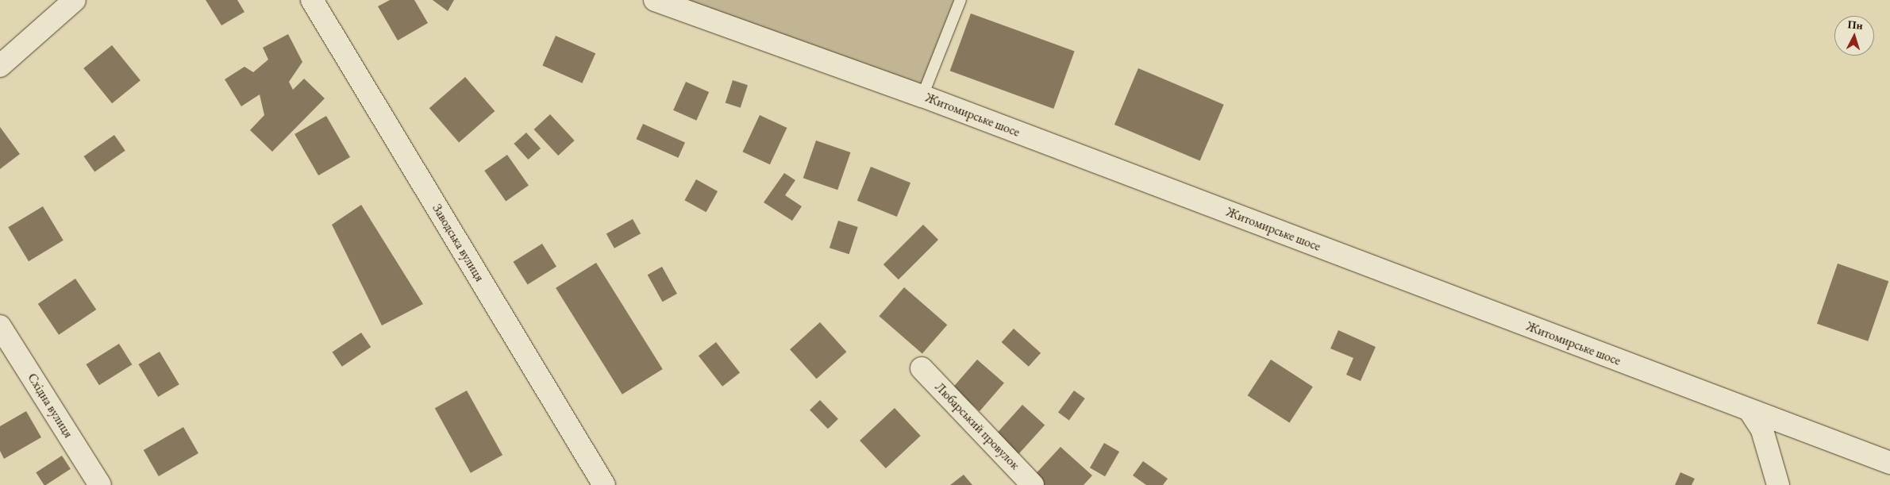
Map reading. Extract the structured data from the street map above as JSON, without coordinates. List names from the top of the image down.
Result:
{
  "streets": {
    "main road": [
      "Житомирське шосе",
      "Заводська вулиця",
      "Східна вулиця",
      "Любарський провулок"
    ]
  },
  "north": "top"
}
